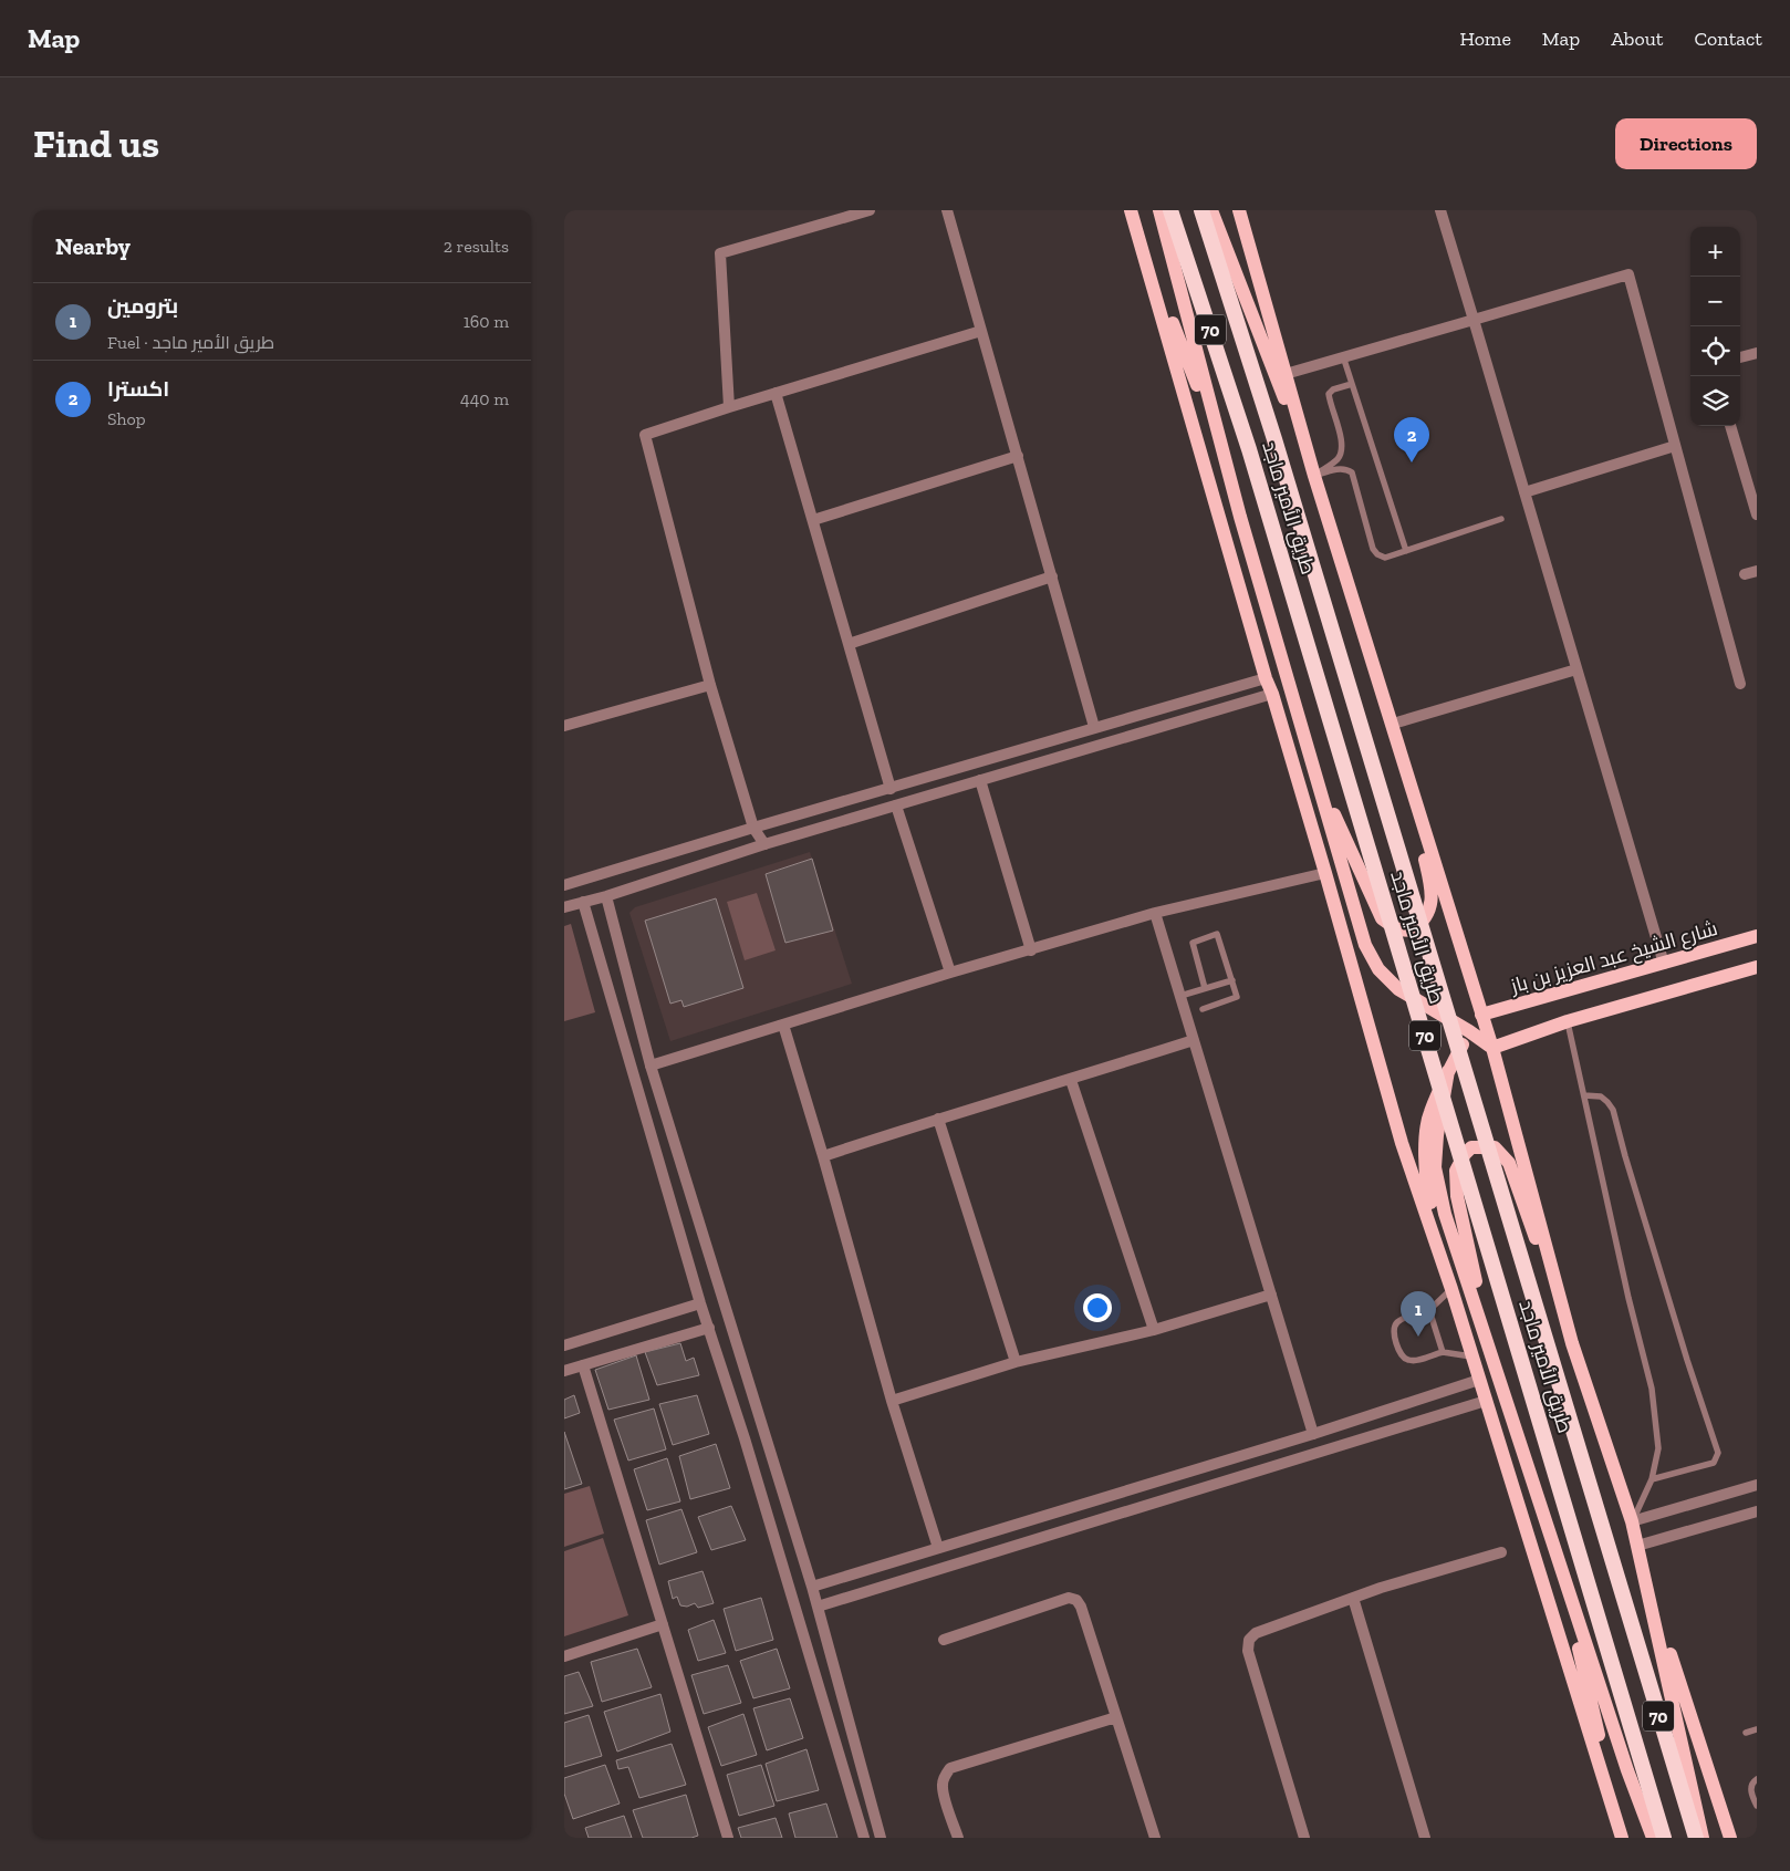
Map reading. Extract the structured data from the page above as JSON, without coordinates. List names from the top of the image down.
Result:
{
  "streets": {
    "highway": ["70", "طريق الأمير ماجد"],
    "main road": ["شارع الشيخ عبد العزيز بن باز"]
  },
  "page": {
    "header": "Map",
    "nav": [
      "Home",
      "Map",
      "About",
      "Contact"
    ],
    "buttons": "Directions",
    "title": "Find us",
    "heading": ["Nearby", "2 results"],
    "map_buttons": ["+", "−"],
    "list": [
      {
        "mark": "1",
        "name": "بترومين",
        "note": "Fuel · طريق الأمير ماجد",
        "value": "160 m"
      },
      {
        "mark": "2",
        "name": "اكسترا",
        "note": "Shop",
        "value": "440 m"
      }
    ],
    "pins": ["2", "1"]
  }
}
